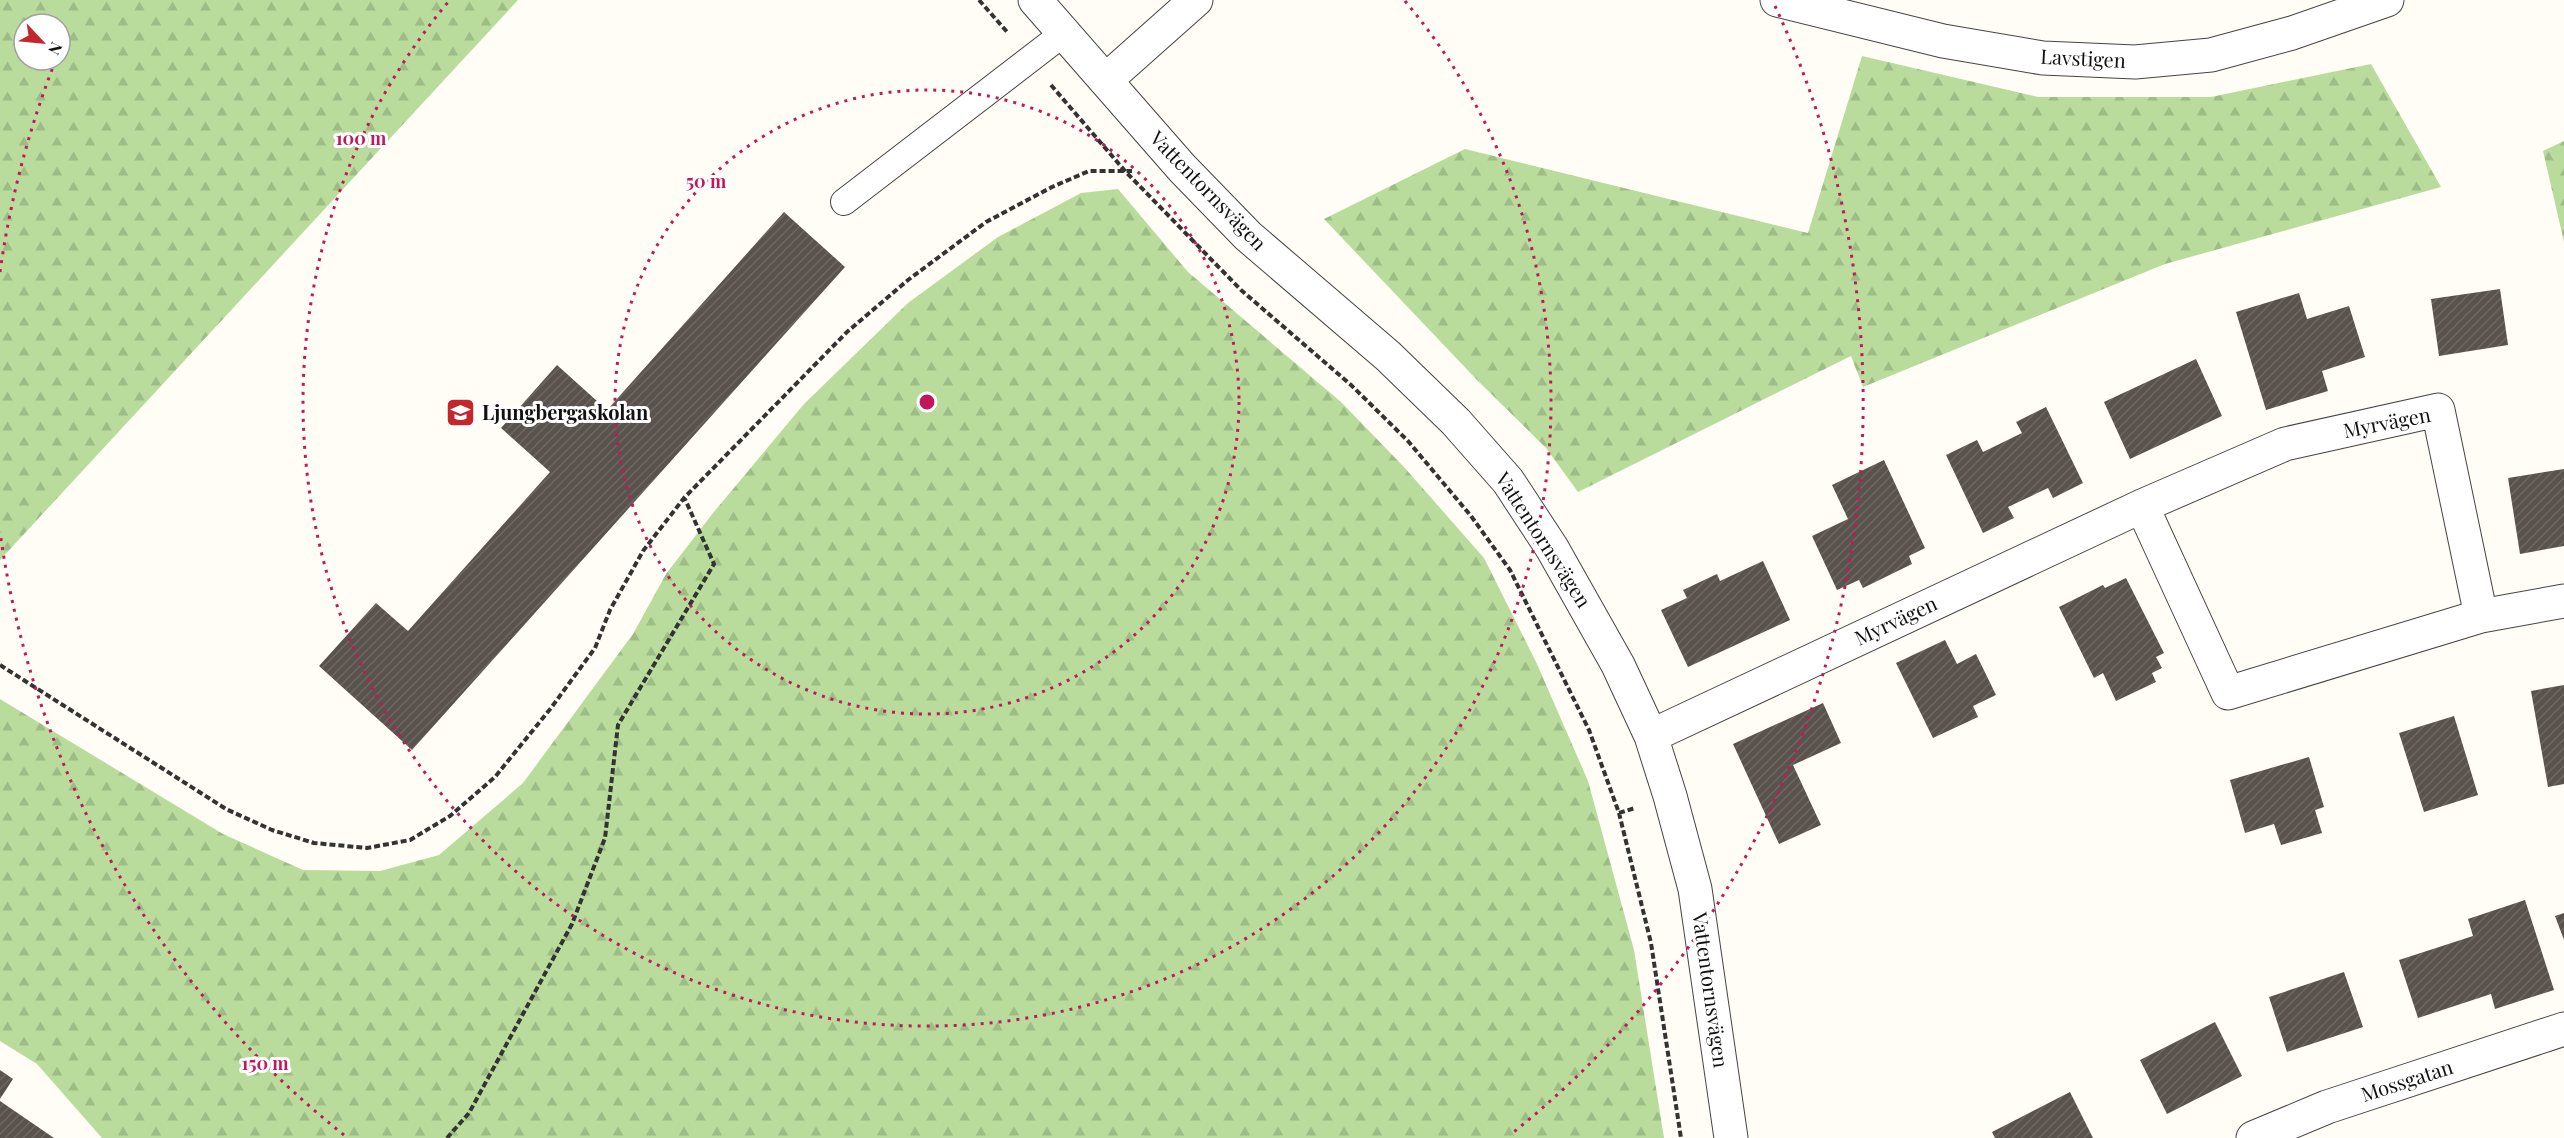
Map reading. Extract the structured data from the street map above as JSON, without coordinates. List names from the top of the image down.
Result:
{
  "streets": {
    "street": [
      "Lavstigen",
      "Vattentornsvägen",
      "Myrvägen",
      "Mossgatan"
    ]
  },
  "crossings": [
    ["Vattentornsvägen", "Myrvägen"]
  ],
  "places": {
    "school or university": ["Ljungbergaskolan"]
  },
  "north": "bottom right",
  "rings": ["100 m", "50 m", "150 m"]
}
